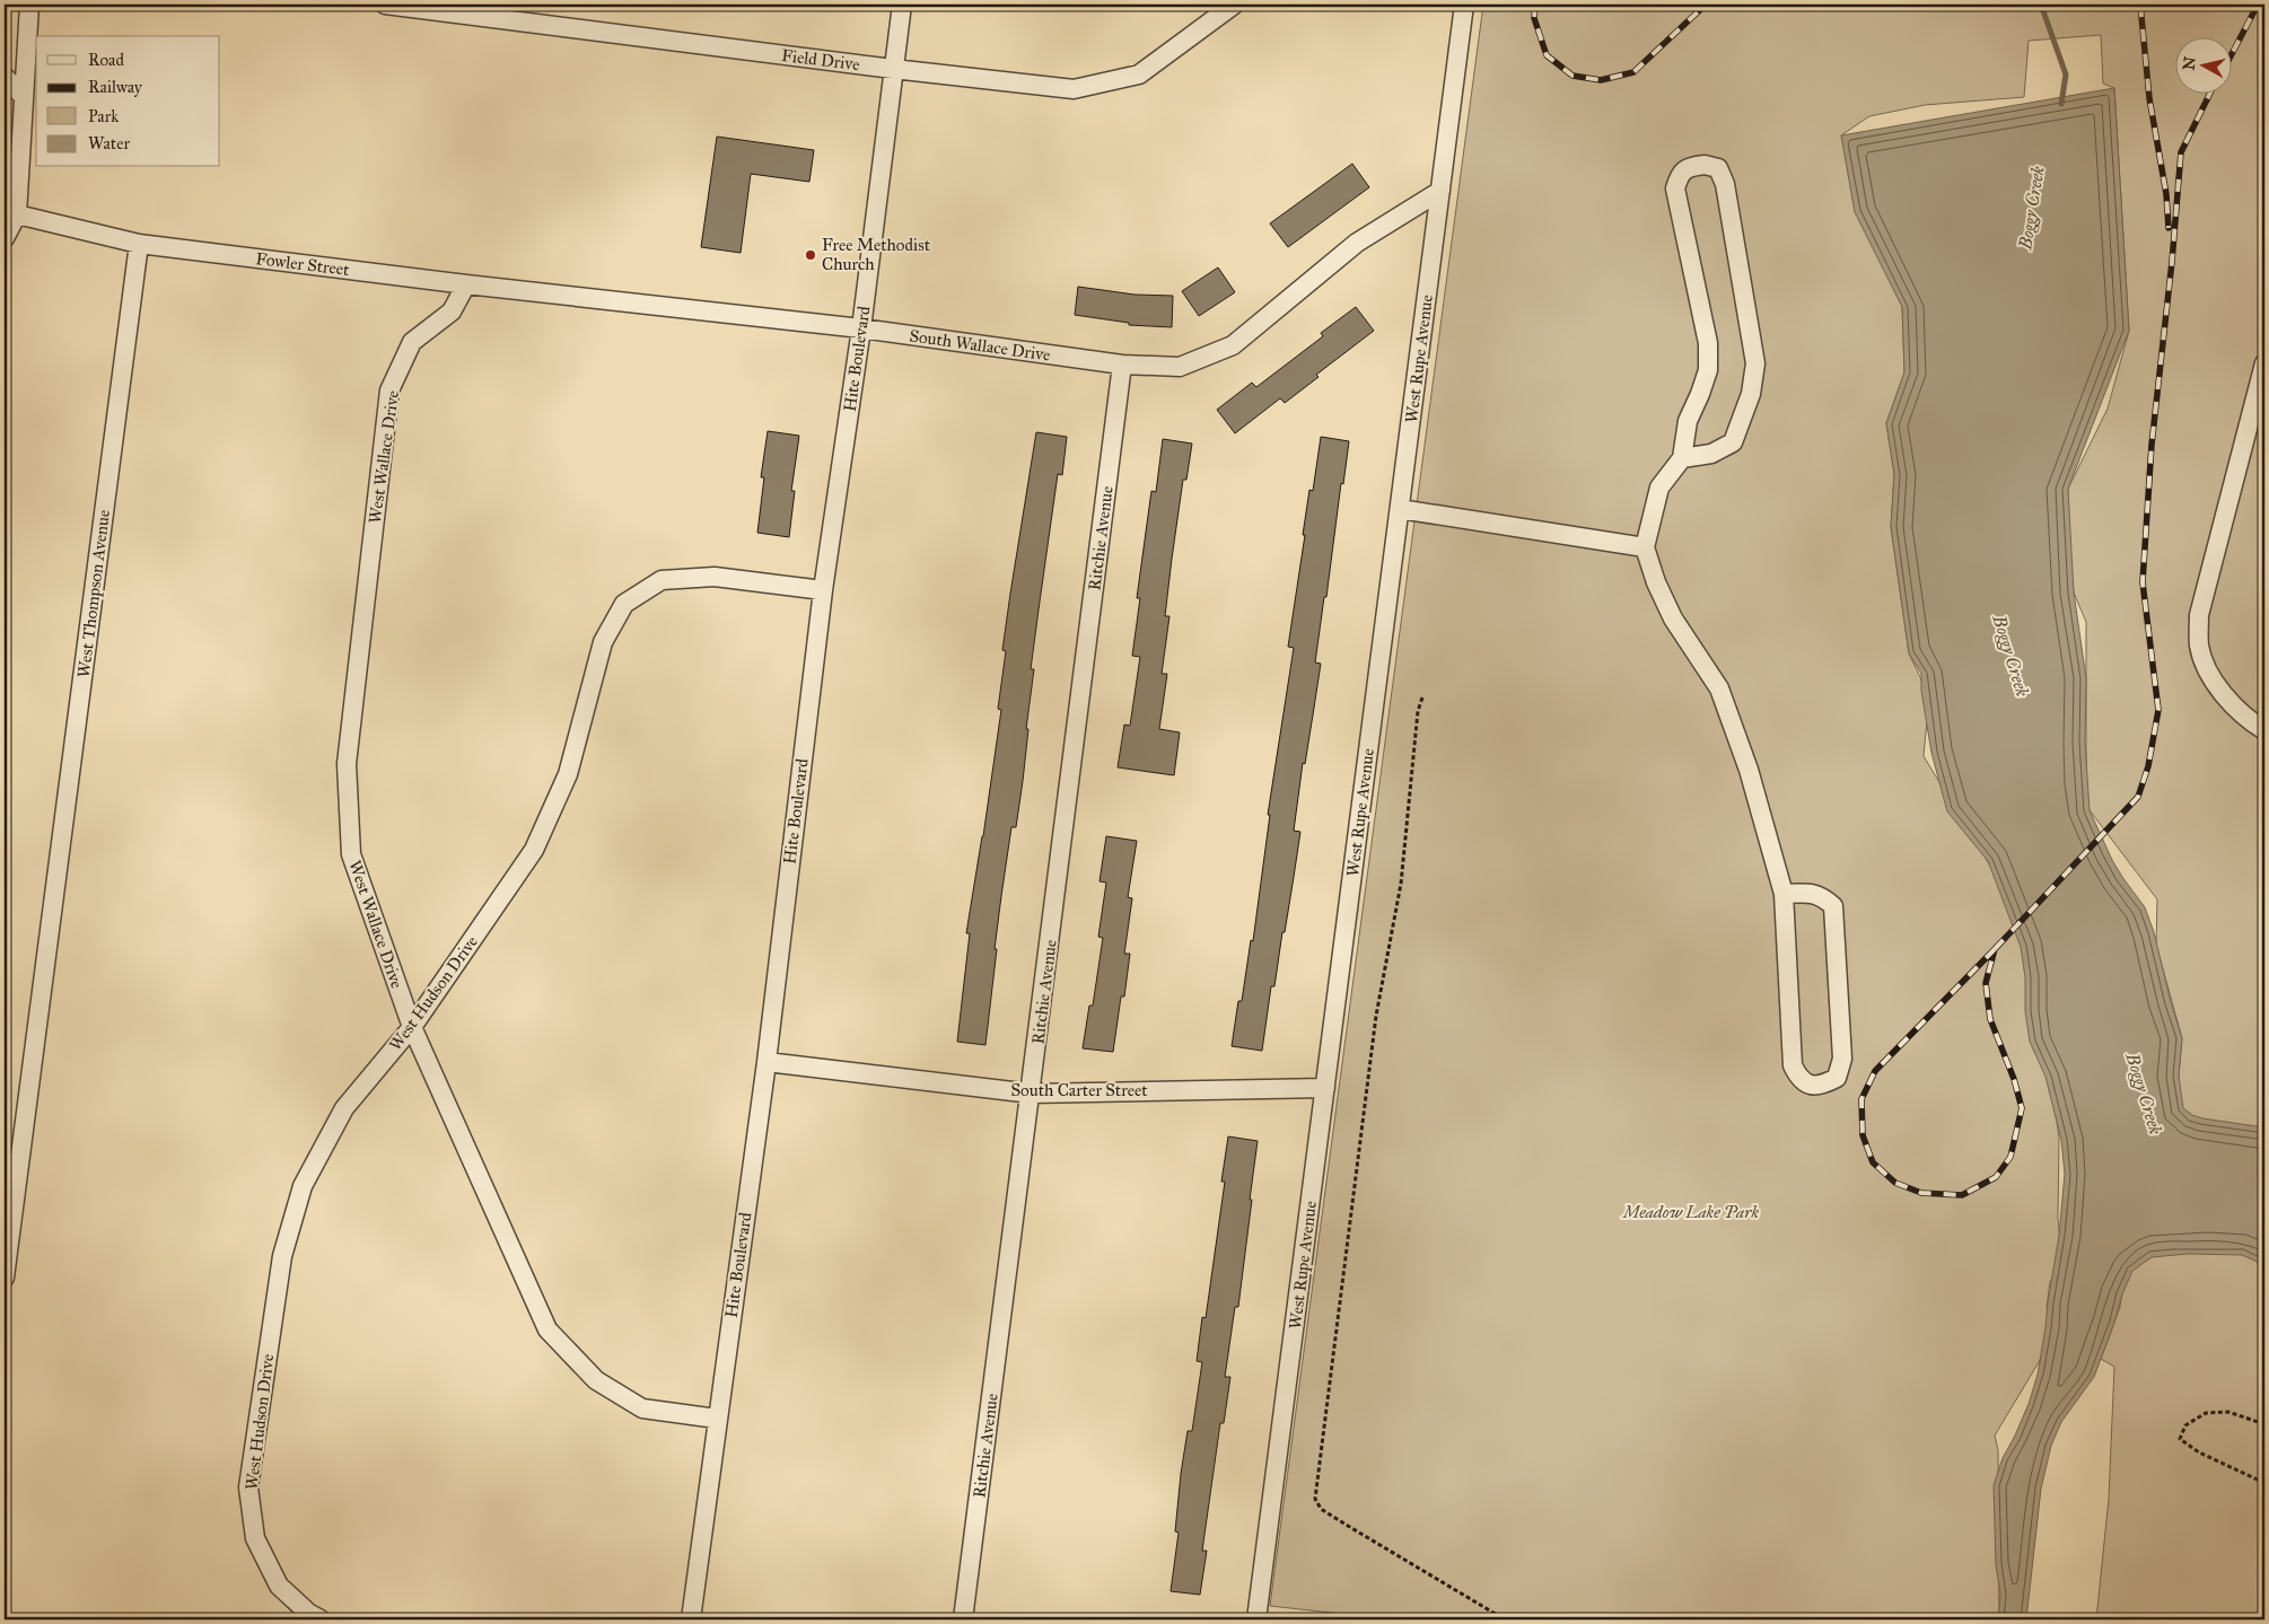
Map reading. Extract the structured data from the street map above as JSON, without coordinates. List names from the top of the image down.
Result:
{
  "streets": {
    "street": [
      "Field Drive",
      "Fowler Street",
      "South Wallace Drive",
      "Hite Boulevard",
      "West Rupe Avenue",
      "West Wallace Drive",
      "Ritchie Avenue",
      "West Thompson Avenue",
      "West Hudson Drive",
      "South Carter Street"
    ]
  },
  "crossings": [
    ["Field Drive", "Hite Boulevard"],
    ["Fowler Street", "South Wallace Drive"],
    ["Fowler Street", "West Wallace Drive"],
    ["Fowler Street", "West Thompson Avenue"],
    ["South Wallace Drive", "Hite Boulevard"],
    ["South Wallace Drive", "West Rupe Avenue"],
    ["South Wallace Drive", "West Wallace Drive"],
    ["South Wallace Drive", "Ritchie Avenue"],
    ["Hite Boulevard", "West Wallace Drive"],
    ["Hite Boulevard", "West Hudson Drive"],
    ["Hite Boulevard", "South Carter Street"],
    ["West Rupe Avenue", "South Carter Street"],
    ["West Wallace Drive", "West Hudson Drive"],
    ["Ritchie Avenue", "South Carter Street"]
  ],
  "water": ["Boggy Creek"],
  "parks": ["Meadow Lake Park"],
  "places": ["Free Methodist Church"],
  "legend": [
    "Road",
    "Railway",
    "Park",
    "Water"
  ],
  "north": "left"
}
